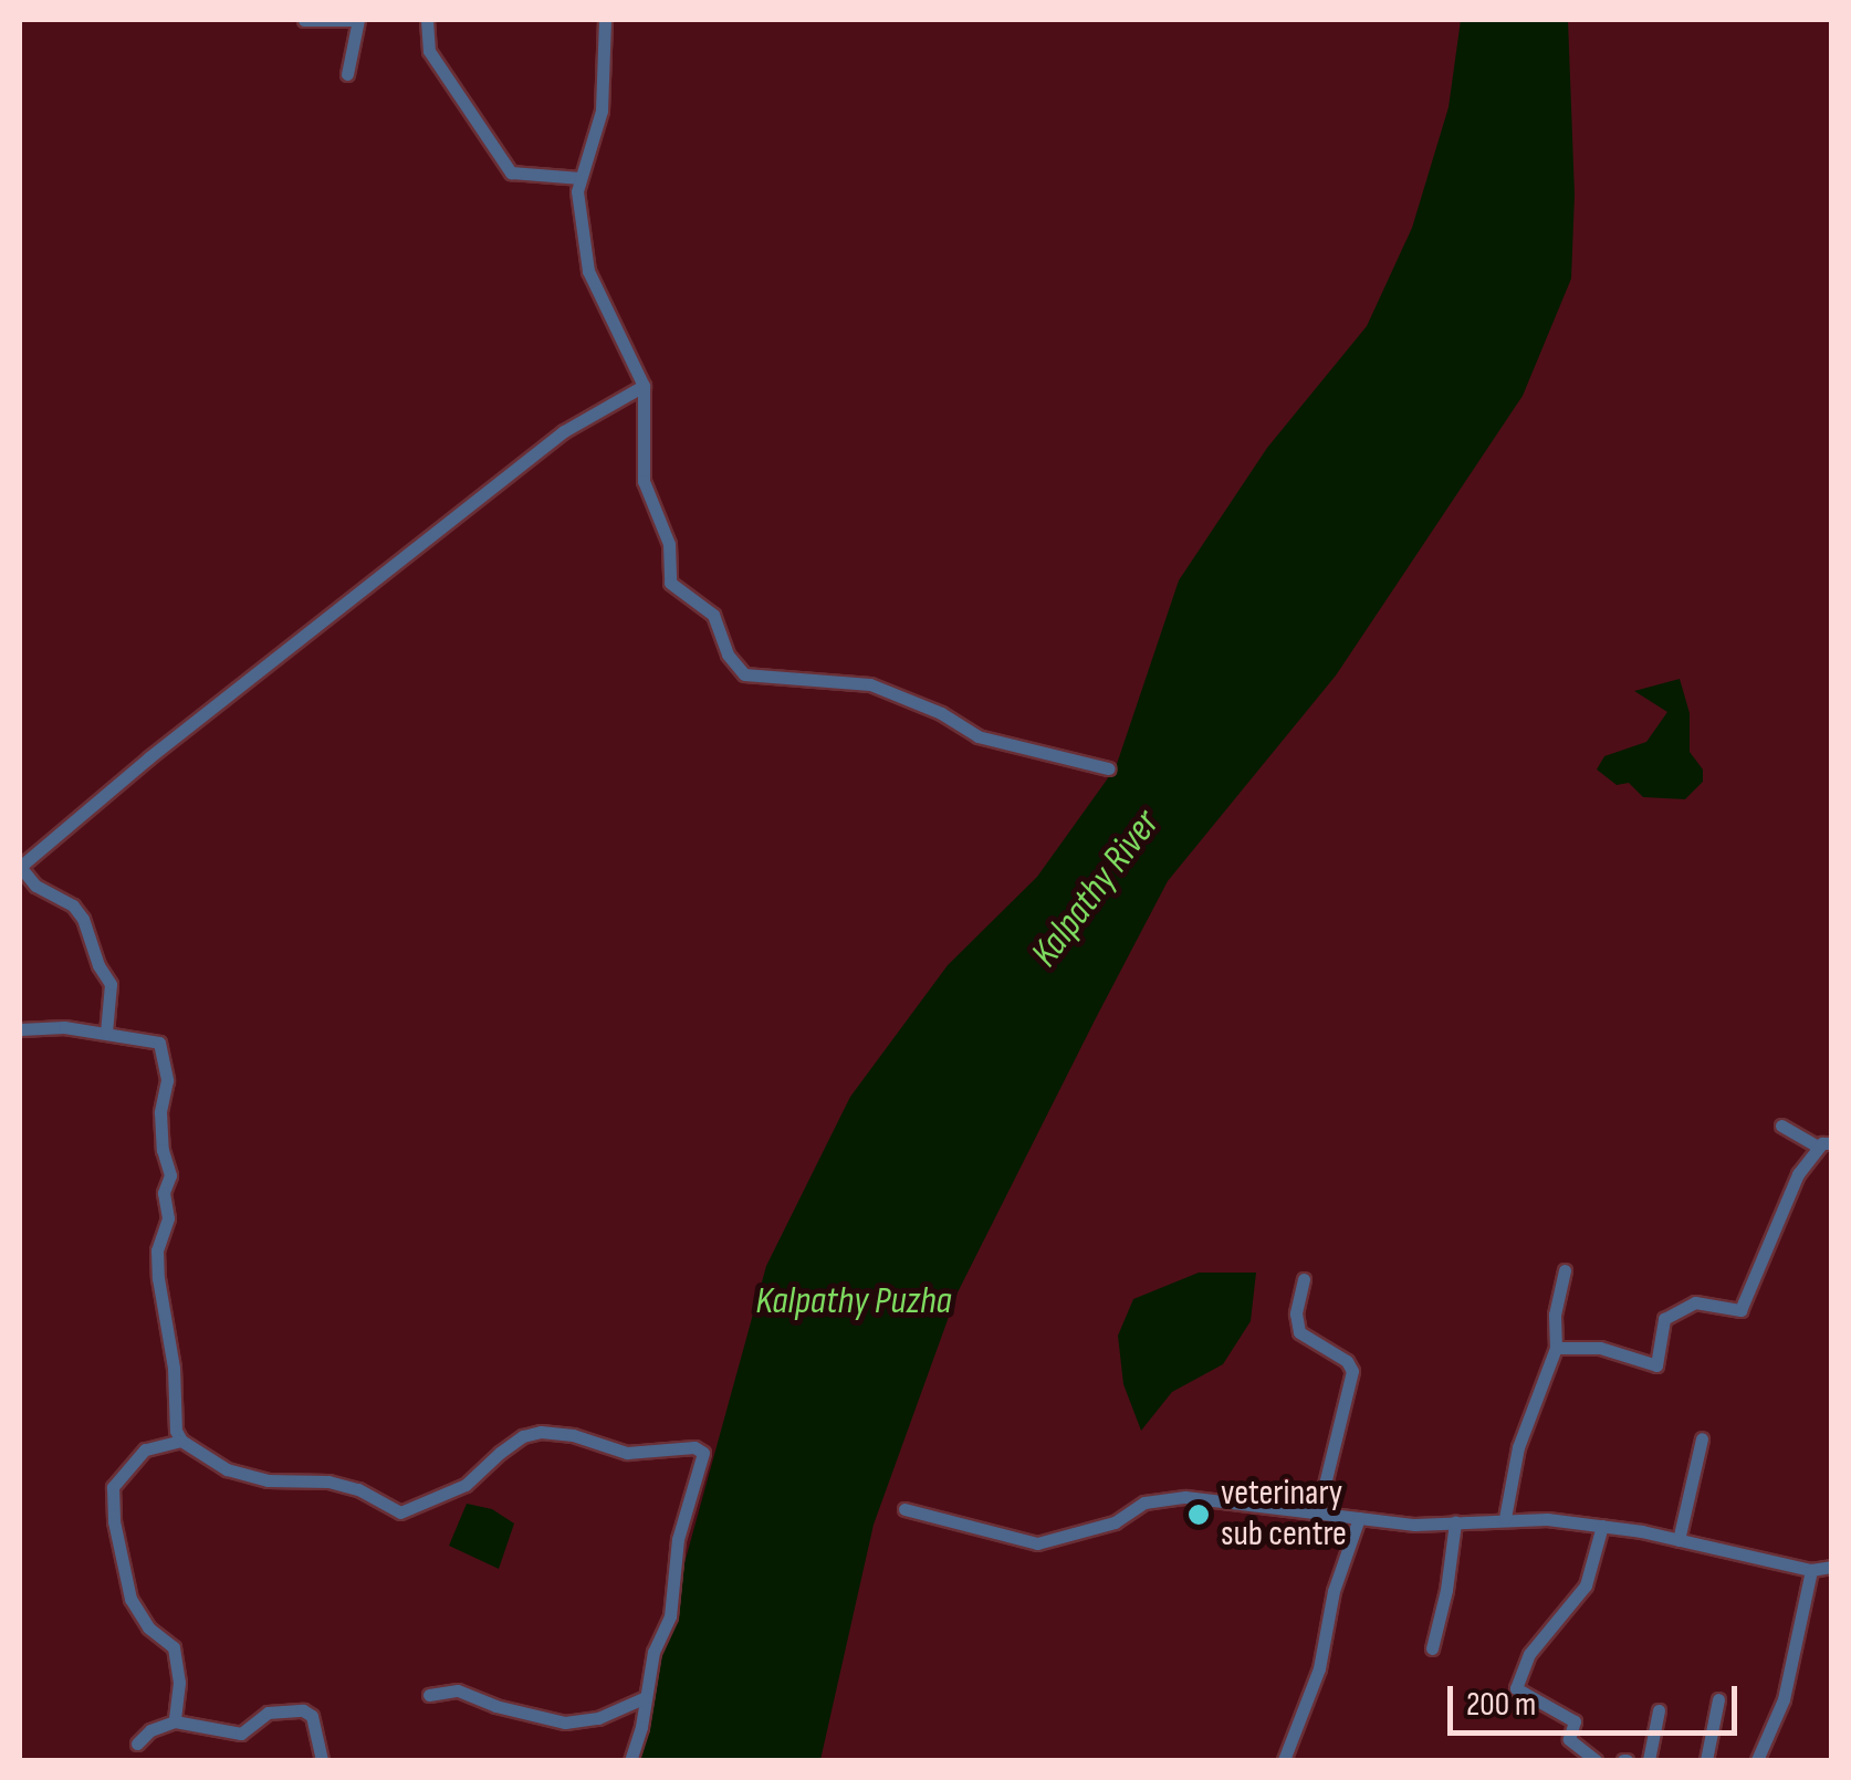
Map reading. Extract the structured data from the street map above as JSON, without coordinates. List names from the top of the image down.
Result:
{
  "water": ["Kalpathy River", "Kalpathy Puzha"],
  "places": ["veterinary sub centre"],
  "scale_bar": "200 m"
}
